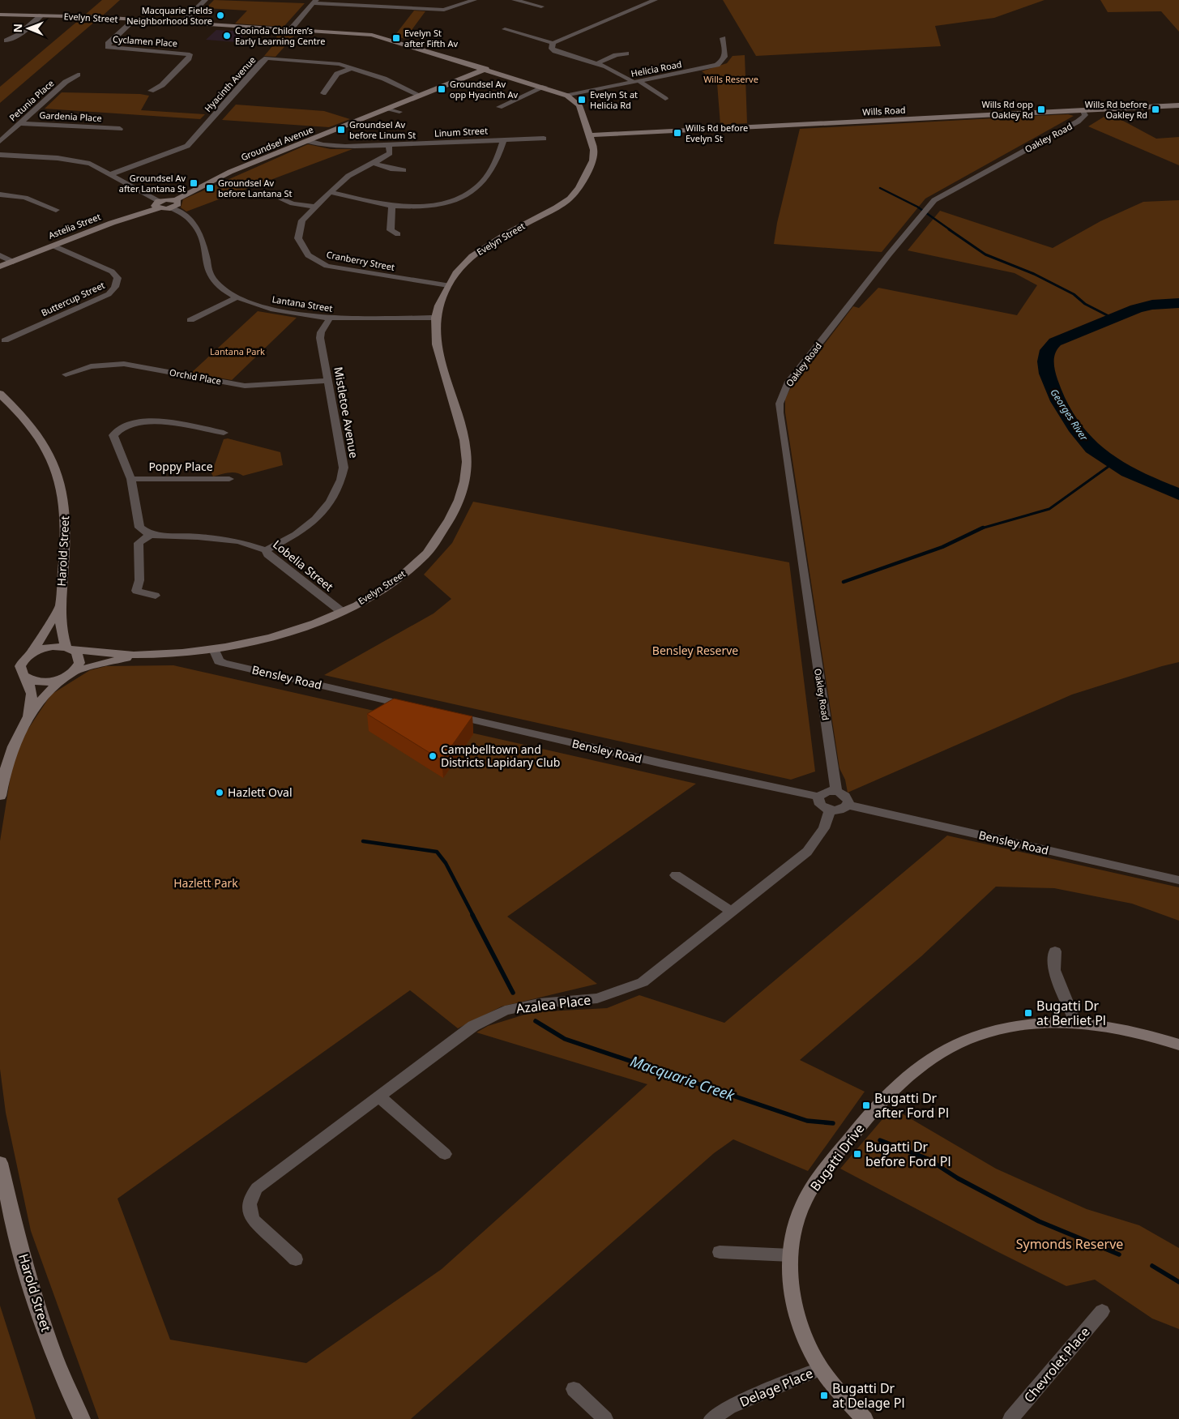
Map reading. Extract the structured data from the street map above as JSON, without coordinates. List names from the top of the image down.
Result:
{
  "streets": {
    "street": [
      "Evelyn Street",
      "Cyclamen Place",
      "Helicia Road",
      "Hyacinth Avenue",
      "Petunia Place",
      "Wills Road",
      "Gardenia Place",
      "Linum Street",
      "Oakley Road",
      "Groundsel Avenue",
      "Astelia Street",
      "Cranberry Street",
      "Buttercup Street",
      "Lantana Street",
      "Orchid Place",
      "Mistletoe Avenue",
      "Poppy Place",
      "Harold Street",
      "Lobelia Street",
      "Bensley Road",
      "Azalea Place",
      "Bugatti Drive",
      "Chevrolet Place",
      "Delage Place"
    ]
  },
  "crossings": [
    ["Evelyn Street", "Cyclamen Place"],
    ["Evelyn Street", "Helicia Road"],
    ["Evelyn Street", "Wills Road"],
    ["Evelyn Street", "Groundsel Avenue"],
    ["Evelyn Street", "Cranberry Street"],
    ["Evelyn Street", "Lantana Street"],
    ["Evelyn Street", "Harold Street"],
    ["Evelyn Street", "Lobelia Street"],
    ["Evelyn Street", "Bensley Road"],
    ["Hyacinth Avenue", "Groundsel Avenue"],
    ["Petunia Place", "Gardenia Place"],
    ["Wills Road", "Oakley Road"],
    ["Linum Street", "Groundsel Avenue"],
    ["Linum Street", "Cranberry Street"],
    ["Oakley Road", "Bensley Road"],
    ["Oakley Road", "Azalea Place"],
    ["Astelia Street", "Buttercup Street"],
    ["Lantana Street", "Mistletoe Avenue"],
    ["Orchid Place", "Mistletoe Avenue"],
    ["Mistletoe Avenue", "Lobelia Street"],
    ["Bensley Road", "Azalea Place"],
    ["Bugatti Drive", "Delage Place"]
  ],
  "water": ["Georges River", "Macquarie Creek"],
  "parks": [
    "Wills Reserve",
    "Lantana Park",
    "Bensley Reserve",
    "Hazlett Park",
    "Symonds Reserve"
  ],
  "places": {
    "other": [
      "Macquarie Fields Neighborhood Store",
      "Cooinda Children’s Early Learning Centre",
      "Campbelltown and Districts Lapidary Club",
      "Hazlett Oval"
    ],
    "transit": [
      "Evelyn St after Fifth Av",
      "Groundsel Av opp Hyacinth Av",
      "Evelyn St at Helicia Rd",
      "Wills Rd opp Oakley Rd",
      "Wills Rd before Oakley Rd",
      "Groundsel Av before Linum St",
      "Wills Rd before Evelyn St",
      "Groundsel Av after Lantana St",
      "Groundsel Av before Lantana St",
      "Bugatti Dr at Berliet Pl",
      "Bugatti Dr after Ford Pl",
      "Bugatti Dr before Ford Pl",
      "Bugatti Dr at Delage Pl"
    ]
  },
  "north": "left"
}
